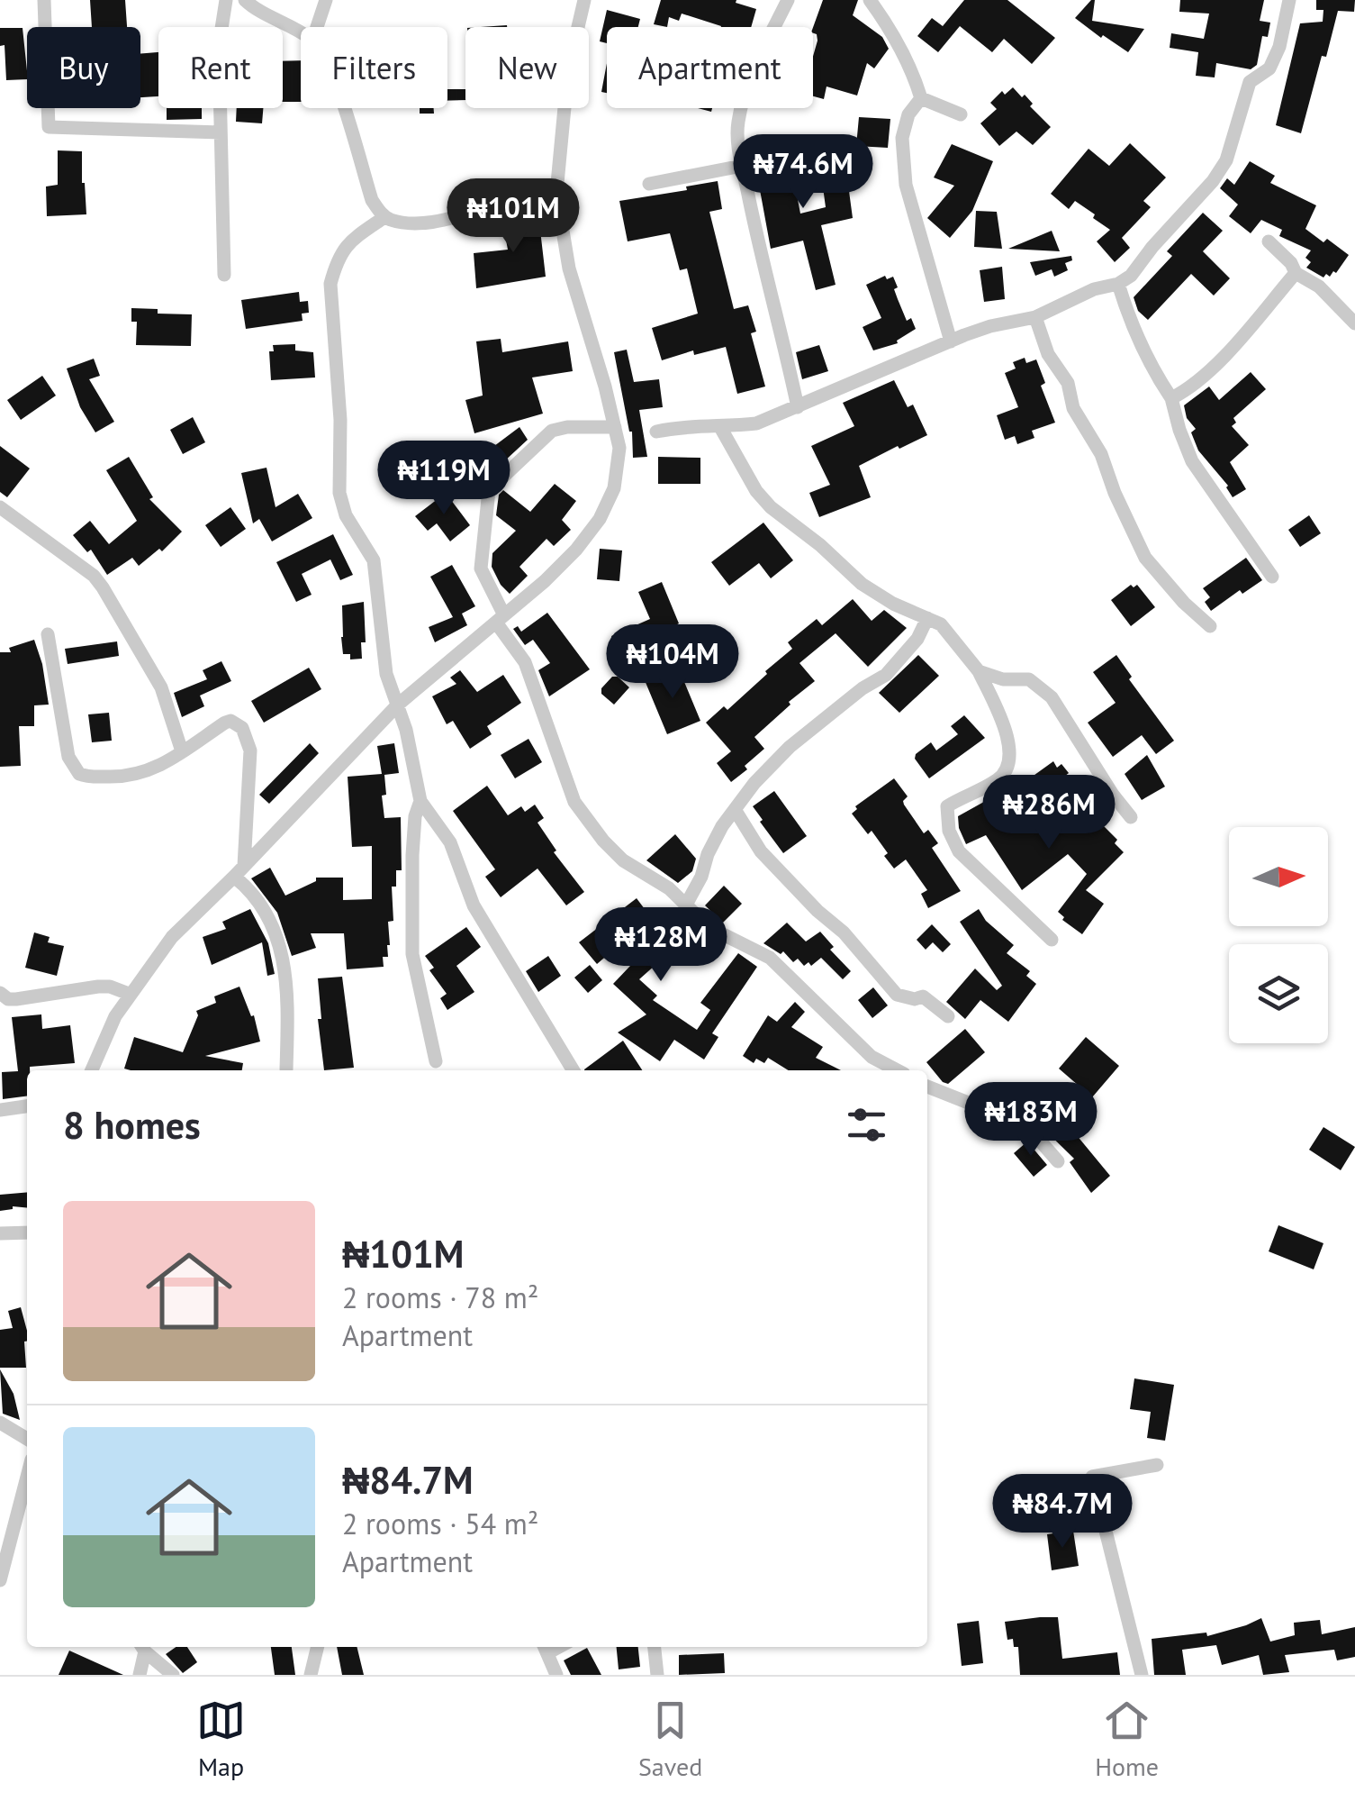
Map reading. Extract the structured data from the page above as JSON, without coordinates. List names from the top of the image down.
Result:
{
  "north": "right",
  "page": {
    "chip": [
      "Buy",
      "Rent",
      "Filters",
      "New",
      "Apartment"
    ],
    "price": [
      "₦74.6M",
      "₦101M",
      "₦119M",
      "₦104M",
      "₦286M",
      "₦128M",
      "₦183M",
      "₦84.7M"
    ],
    "heading": "8 homes",
    "list": [
      {
        "name": "₦101M",
        "note": "2 rooms · 78 m² · Apartment"
      },
      {
        "name": "₦84.7M",
        "note": "2 rooms · 54 m² · Apartment"
      }
    ],
    "tabs": ["Map", "Saved", "Home"]
  }
}
